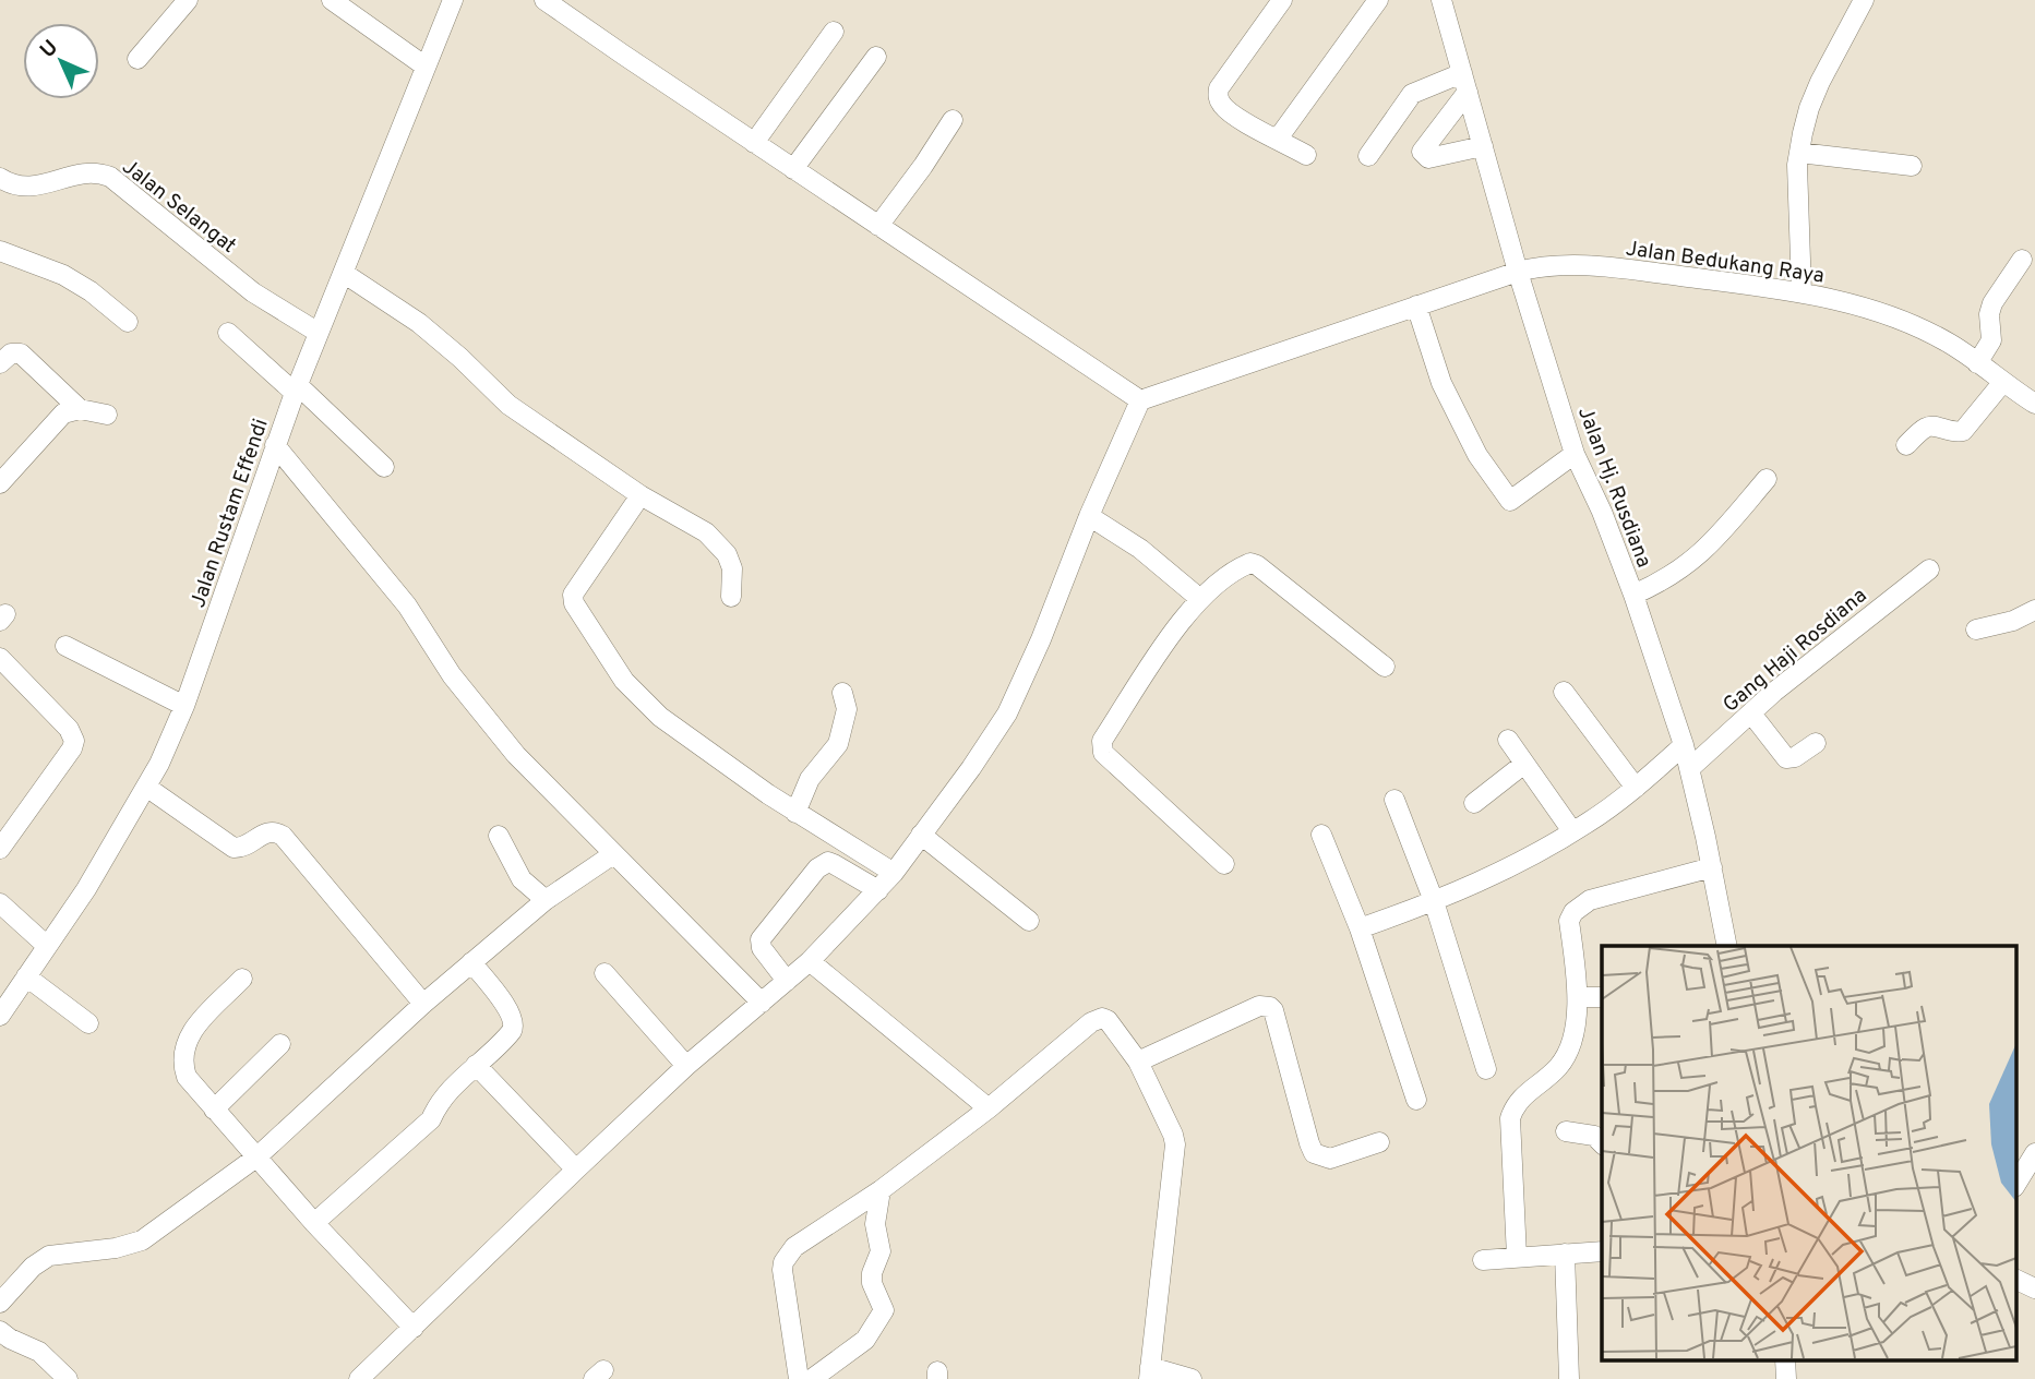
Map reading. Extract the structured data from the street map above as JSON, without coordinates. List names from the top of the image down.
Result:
{
  "streets": {
    "street": [
      "Jalan Selangat",
      "Jalan Bedukang Raya",
      "Jalan Hj. Rusdiana",
      "Jalan Rustam Effendi",
      "Gang Haji Rosdiana"
    ]
  },
  "crossings": [
    ["Jalan Selangat", "Jalan Rustam Effendi"],
    ["Jalan Bedukang Raya", "Jalan Hj. Rusdiana"],
    ["Jalan Hj. Rusdiana", "Gang Haji Rosdiana"]
  ],
  "north": "top left"
}
